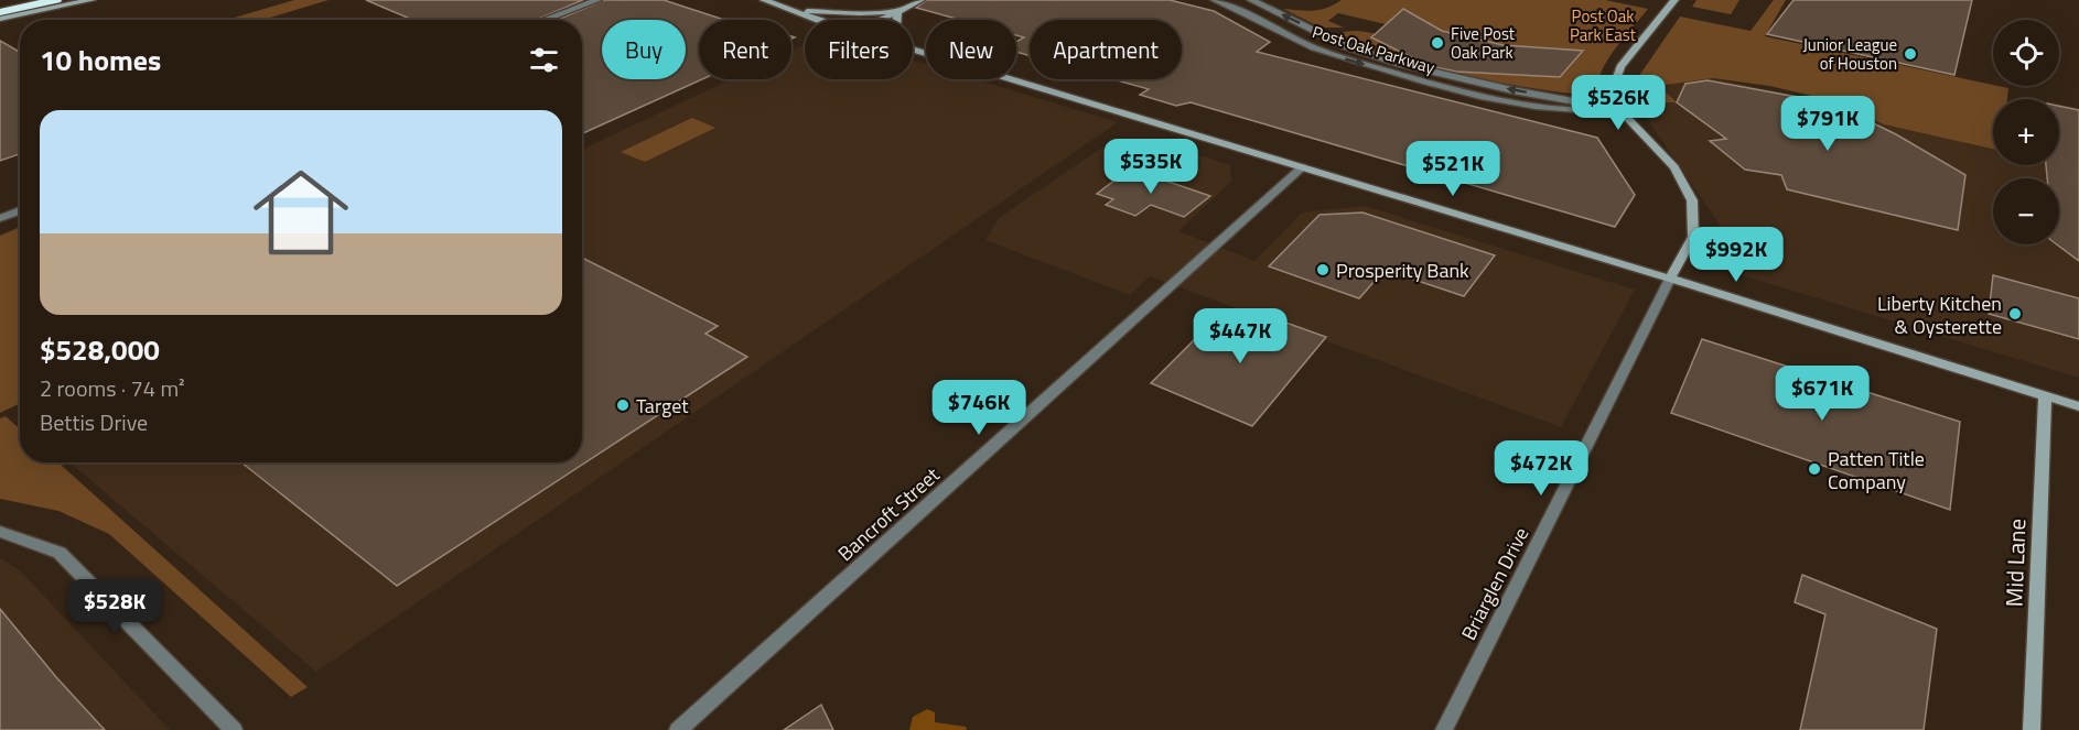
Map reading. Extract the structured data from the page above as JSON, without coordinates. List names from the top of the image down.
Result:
{
  "streets": {
    "main road": ["Mid Lane"],
    "street": ["Post Oak Parkway", "Bancroft Street", "Briarglen Drive"]
  },
  "parks": ["Post Oak Park East"],
  "places": [
    "Five Post Oak Park",
    "Junior League of Houston",
    "Prosperity Bank",
    "Liberty Kitchen & Oysterette",
    "Target",
    "Patten Title Company"
  ],
  "page": {
    "map_buttons": ["+", "−"],
    "chip": [
      "Buy",
      "Rent",
      "Filters",
      "New",
      "Apartment"
    ],
    "heading": "10 homes",
    "price": [
      "$526K",
      "$791K",
      "$535K",
      "$521K",
      "$992K",
      "$447K",
      "$671K",
      "$746K",
      "$472K",
      "$528K"
    ],
    "list": [
      {
        "name": "$528,000",
        "note": "2 rooms · 74 m² · Bettis Drive"
      }
    ]
  }
}
